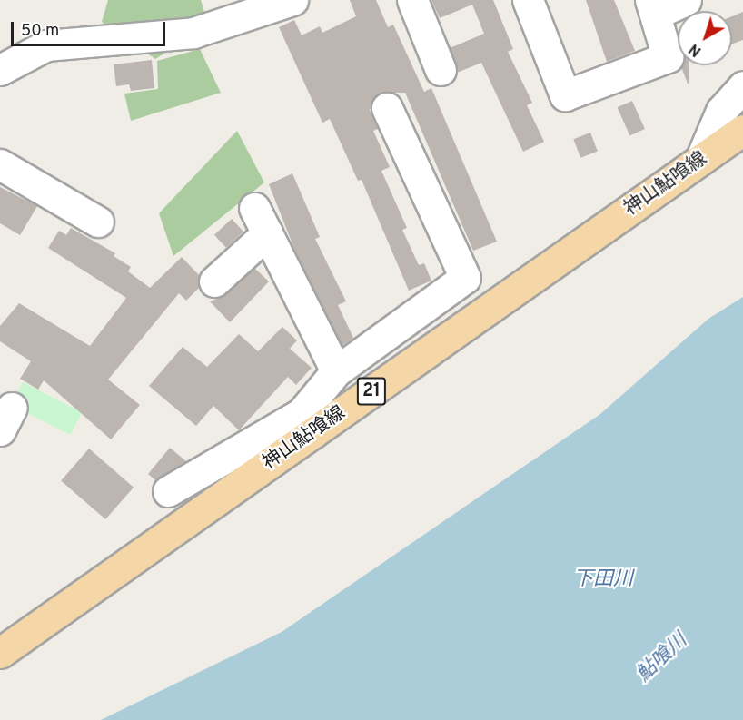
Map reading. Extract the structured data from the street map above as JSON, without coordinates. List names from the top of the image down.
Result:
{
  "streets": {
    "main road": ["神山鮎喰線", "21"]
  },
  "water": ["下田川", "鮎喰川"],
  "scale_bar": "50 m",
  "north": "bottom left"
}
